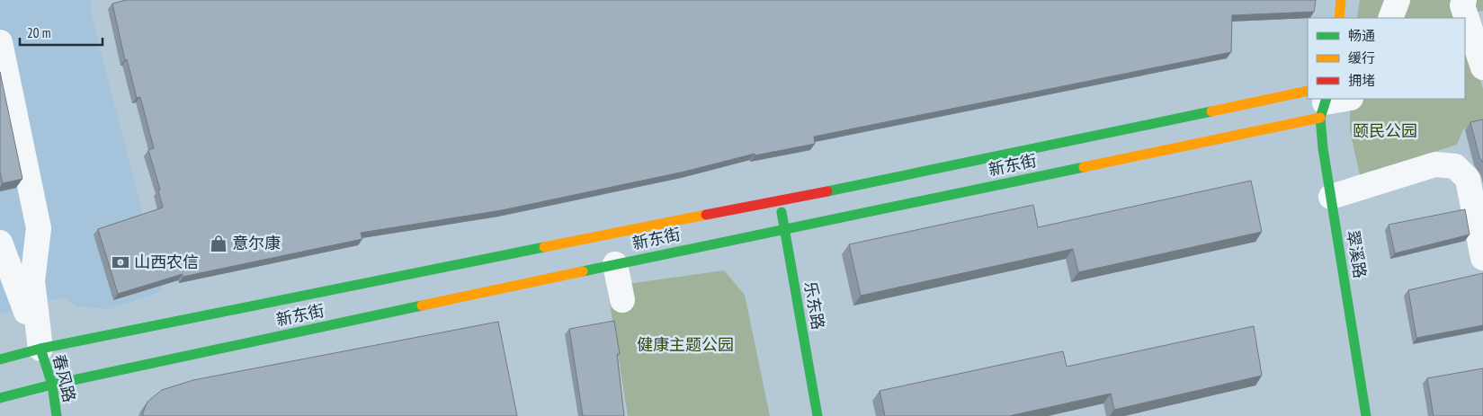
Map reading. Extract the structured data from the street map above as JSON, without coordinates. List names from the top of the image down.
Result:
{
  "streets": {
    "main road": [
      "新东街",
      "翠溪路",
      "乐东路",
      "春风路"
    ]
  },
  "crossings": [
    ["新东街", "翠溪路"],
    ["新东街", "乐东路"],
    ["新东街", "春风路"]
  ],
  "parks": ["颐民公园", "健康主题公园"],
  "places": {
    "shop": ["意尔康"],
    "bank": ["山西农信"]
  },
  "legend": ["畅通", "缓行", "拥堵"],
  "scale_bar": "20 m"
}
